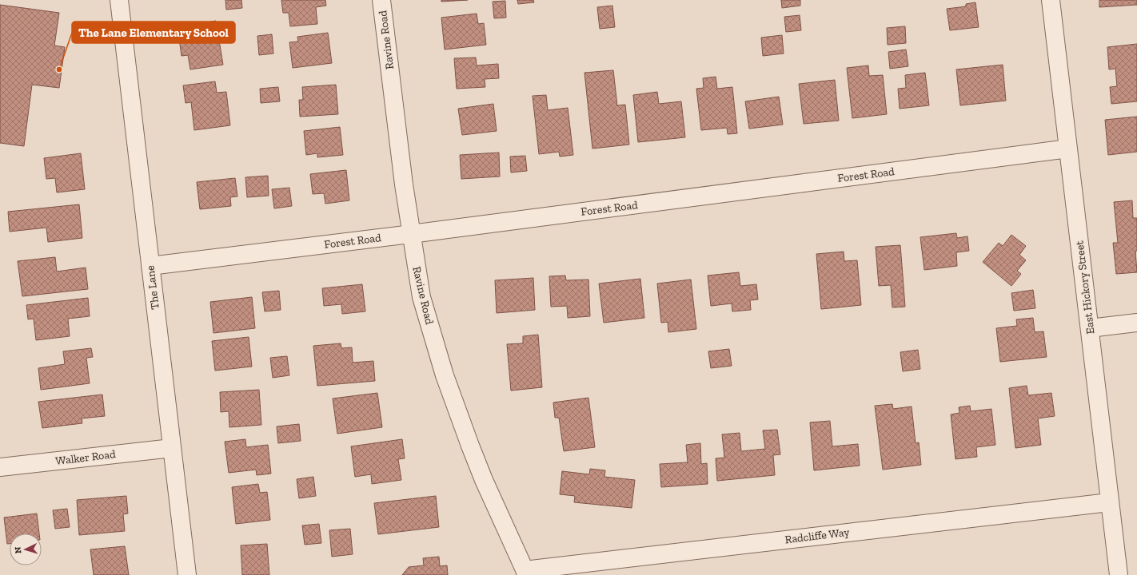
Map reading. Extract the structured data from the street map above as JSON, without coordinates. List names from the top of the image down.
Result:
{
  "streets": {
    "street": [
      "Ravine Road",
      "Forest Road",
      "The Lane",
      "East Hickory Street",
      "Walker Road",
      "Radcliffe Way"
    ]
  },
  "crossings": [
    ["Ravine Road", "Forest Road"],
    ["Ravine Road", "Radcliffe Way"],
    ["Forest Road", "The Lane"],
    ["Forest Road", "East Hickory Street"],
    ["The Lane", "Walker Road"],
    ["East Hickory Street", "Radcliffe Way"]
  ],
  "places": ["The Lane Elementary School"],
  "north": "left"
}
